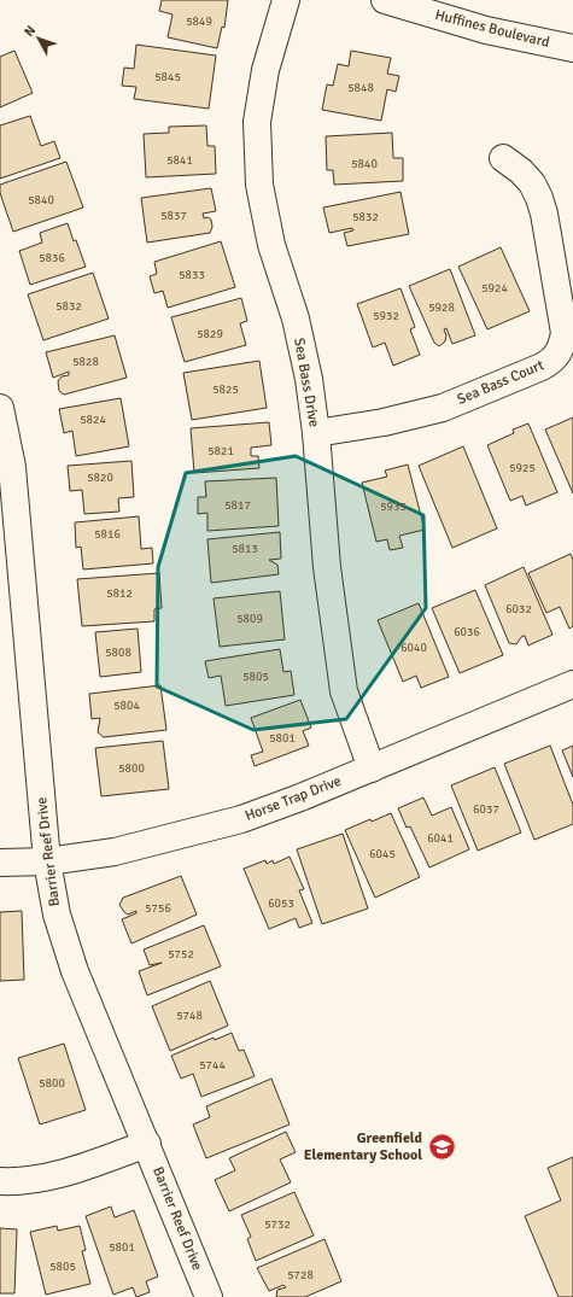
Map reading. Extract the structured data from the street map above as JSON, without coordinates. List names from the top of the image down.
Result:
{
  "streets": {
    "street": [
      "Huffines Boulevard",
      "Sea Bass Drive",
      "Sea Bass Court",
      "Horse Trap Drive",
      "Barrier Reef Drive"
    ]
  },
  "crossings": [
    ["Sea Bass Drive", "Sea Bass Court"],
    ["Sea Bass Drive", "Horse Trap Drive"],
    ["Horse Trap Drive", "Barrier Reef Drive"]
  ],
  "places": {
    "school or university": ["Greenfield Elementary School"]
  },
  "house_numbers": [
    "5849",
    "5845",
    "5848",
    "5841",
    "5840",
    "5840",
    "5837",
    "5832",
    "5836",
    "5833",
    "5924",
    "5832",
    "5928",
    "5932",
    "5829",
    "5828",
    "5825",
    "5824",
    "5821",
    "5925",
    "5820",
    "5817",
    "5933",
    "5816",
    "5813",
    "5812",
    "6032",
    "5809",
    "6036",
    "6040",
    "5808",
    "5805",
    "5804",
    "5801",
    "5800",
    "6037",
    "6041",
    "6045",
    "6053",
    "5756",
    "5752",
    "5748",
    "5744",
    "5800",
    "5732",
    "5801",
    "5805",
    "5728"
  ],
  "north": "top left"
}
